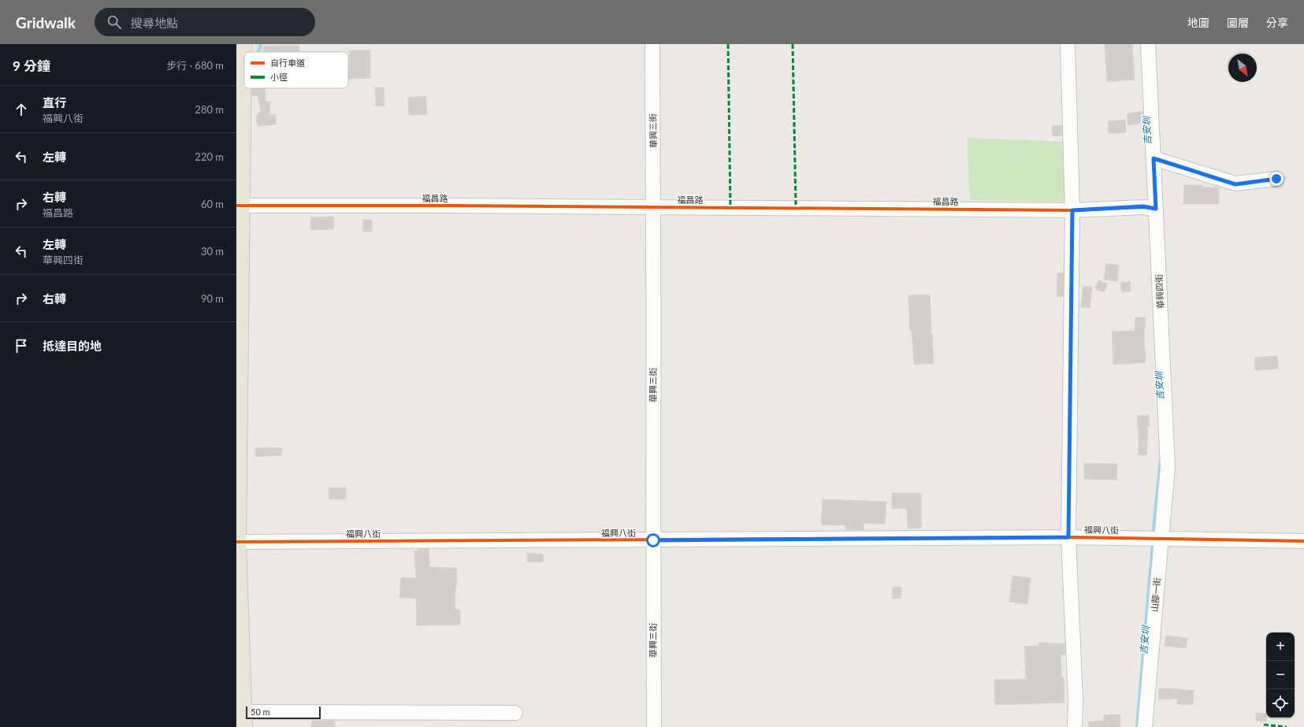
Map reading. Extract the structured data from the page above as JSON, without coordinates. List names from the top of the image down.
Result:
{
  "streets": {
    "street": [
      "華興三街",
      "福昌路",
      "華興四街",
      "福興八街",
      "山腳一街"
    ]
  },
  "crossings": [
    ["華興三街", "福昌路"],
    ["華興三街", "福興八街"],
    ["福昌路", "華興四街"],
    ["華興四街", "福興八街"],
    ["華興四街", "山腳一街"],
    ["福興八街", "山腳一街"]
  ],
  "water": ["吉安圳"],
  "legend": ["自行車道", "小徑"],
  "scale_bar": "50 m",
  "north": "bottom right",
  "page": {
    "header": "Gridwalk",
    "search": "搜尋地點",
    "nav": ["地圖", "圖層", "分享"],
    "heading": ["9 分鐘", "步行 · 680 m"],
    "list": [
      ["直行", "福興八街", "280 m"],
      ["左轉", "220 m"],
      ["右轉", "福昌路", "60 m"],
      ["左轉", "華興四街", "30 m"],
      ["右轉", "90 m"],
      "抵達目的地"
    ],
    "map_buttons": ["+", "−"],
    "scale": "50 m"
  }
}
